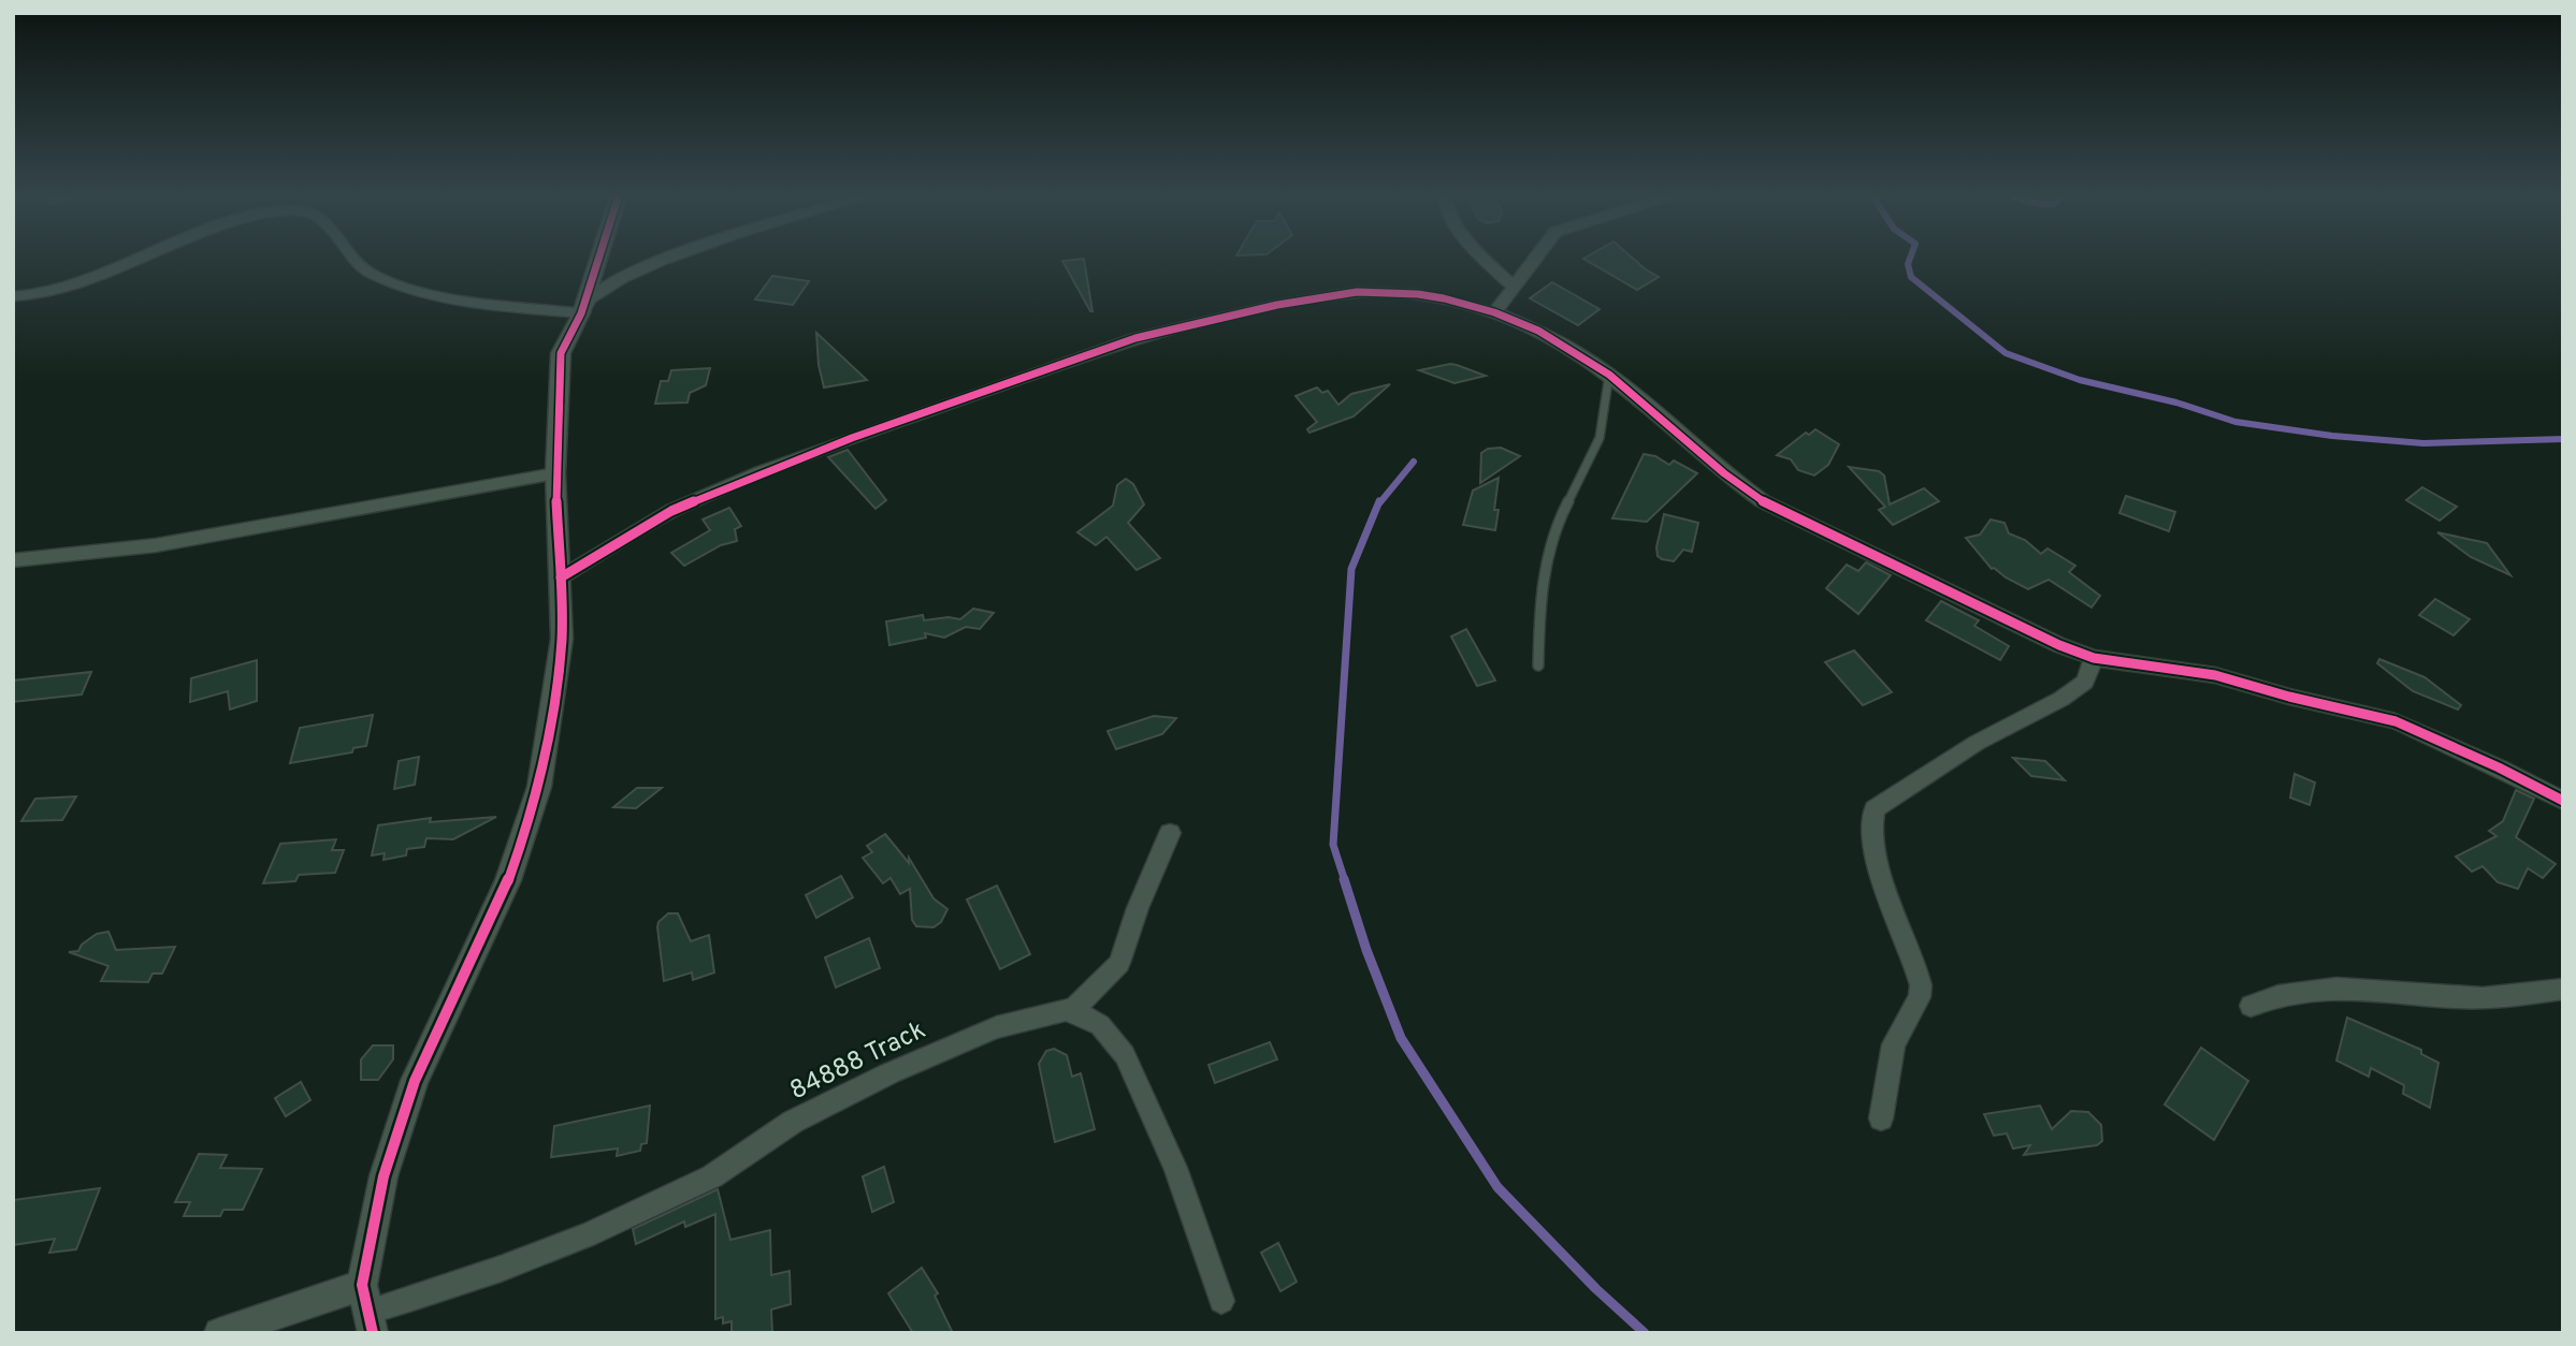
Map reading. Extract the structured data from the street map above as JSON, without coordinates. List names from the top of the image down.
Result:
{
  "streets": {
    "street": ["84888 Track"]
  }
}
